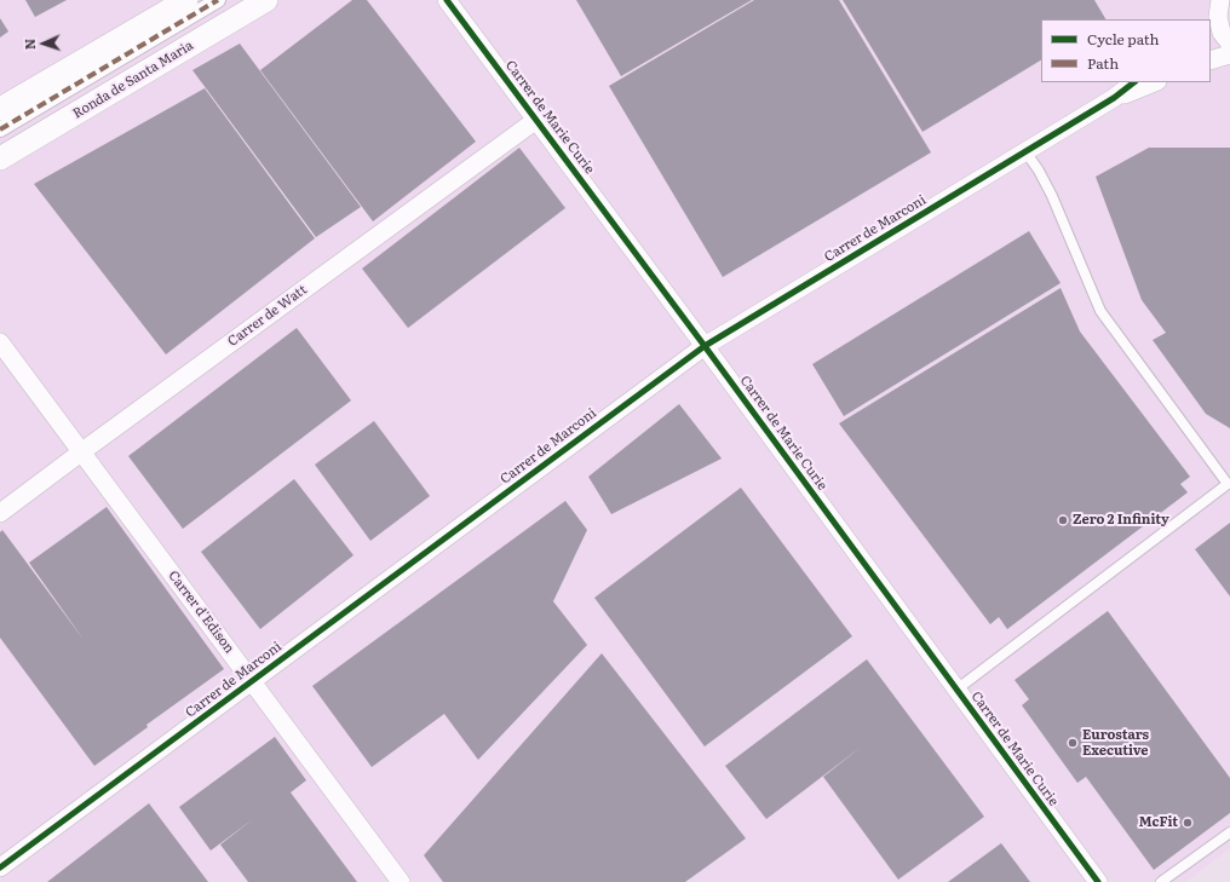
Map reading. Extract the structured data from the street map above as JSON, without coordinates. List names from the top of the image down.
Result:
{
  "streets": {
    "street": [
      "Ronda de Santa Maria",
      "Carrer de Marie Curie",
      "Carrer de Marconi",
      "Carrer de Watt",
      "Carrer d'Edison"
    ]
  },
  "crossings": [
    ["Carrer de Marie Curie", "Carrer de Marconi"],
    ["Carrer de Marie Curie", "Carrer de Watt"],
    ["Carrer de Marconi", "Carrer d'Edison"],
    ["Carrer de Watt", "Carrer d'Edison"]
  ],
  "places": ["Zero 2 Infinity", "Eurostars Executive", "McFit"],
  "legend": ["Cycle path", "Path"],
  "north": "left"
}
